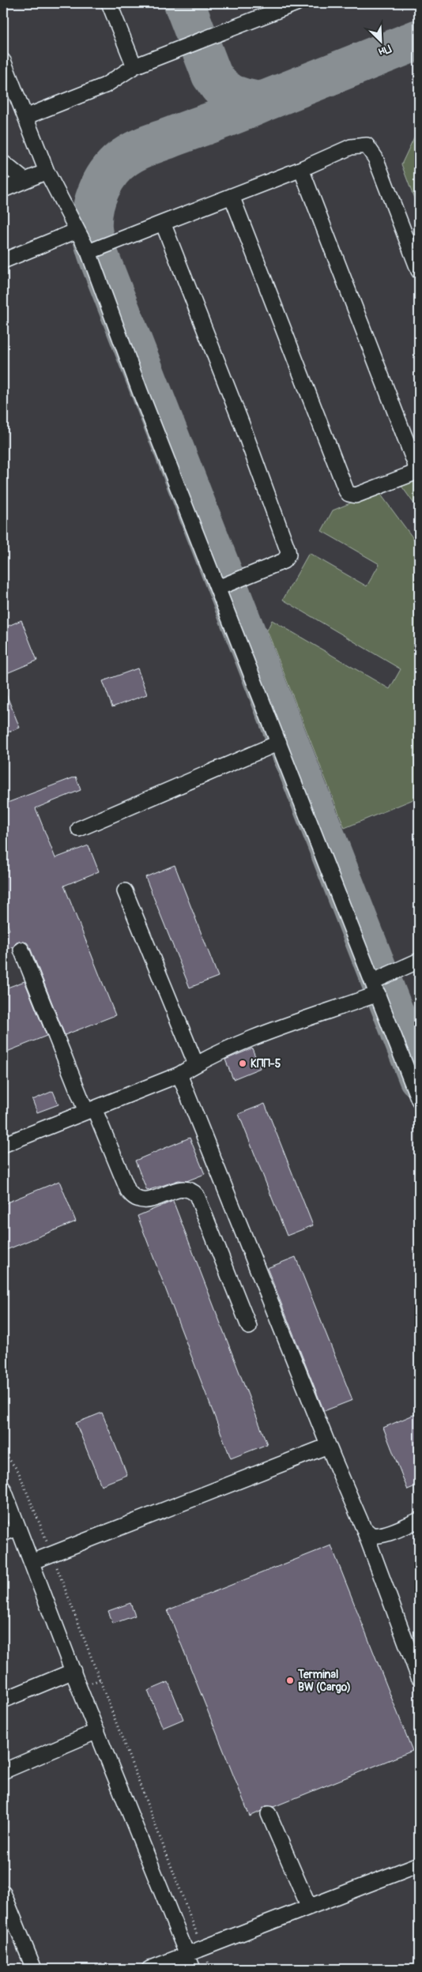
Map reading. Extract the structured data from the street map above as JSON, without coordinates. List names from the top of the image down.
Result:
{
  "places": ["КПП-5", "Terminal BW (Cargo)"],
  "north": "bottom right"
}
